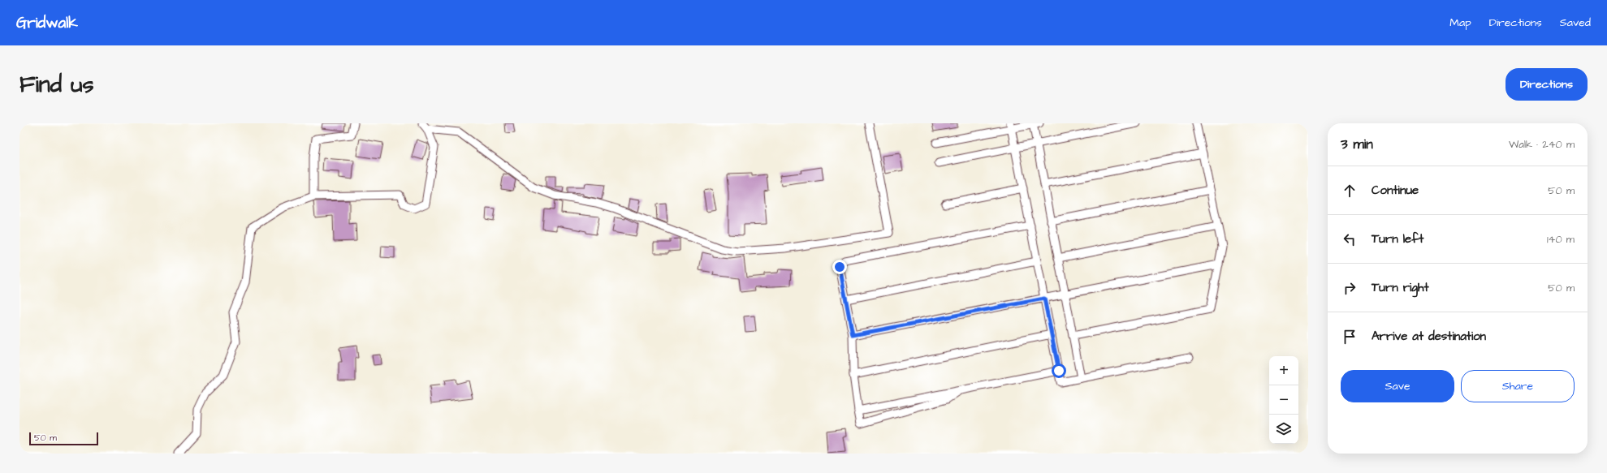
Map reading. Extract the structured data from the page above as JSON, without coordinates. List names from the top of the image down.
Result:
{
  "scale_bar": "50 m",
  "page": {
    "header": "Gridwalk",
    "nav": ["Map", "Directions", "Saved"],
    "buttons": [
      "Directions",
      ["Save", "Share"]
    ],
    "title": "Find us",
    "heading": ["3 min", "Walk · 240 m"],
    "list": [
      ["Continue", "50 m"],
      ["Turn left", "140 m"],
      ["Turn right", "50 m"],
      "Arrive at destination"
    ],
    "map_buttons": ["+", "−"],
    "scale": "50 m"
  }
}
